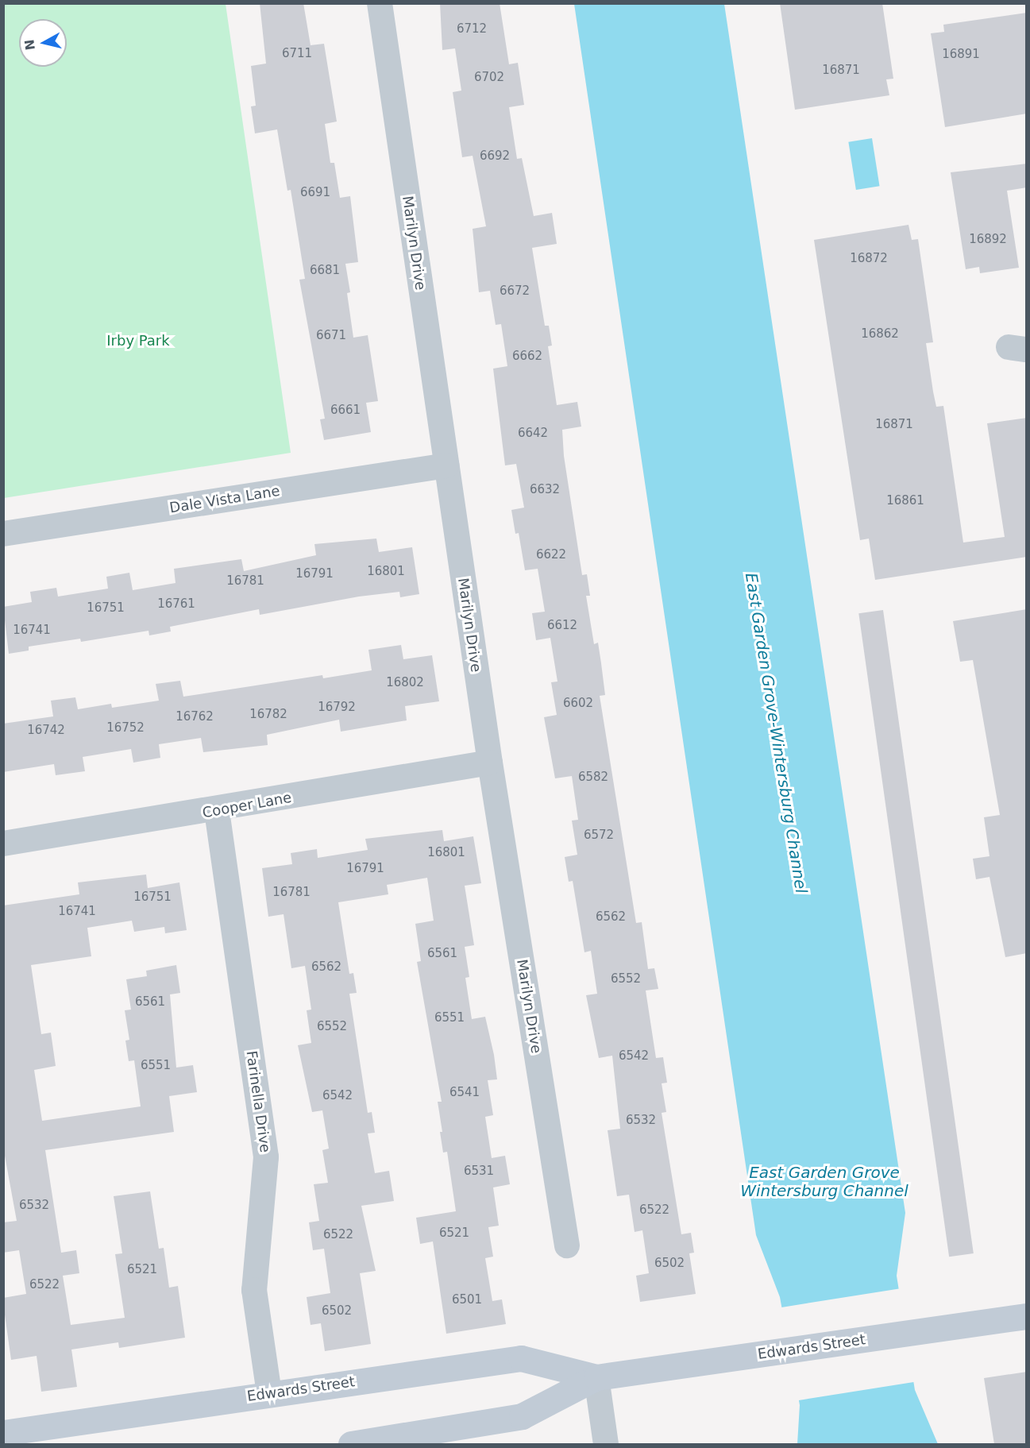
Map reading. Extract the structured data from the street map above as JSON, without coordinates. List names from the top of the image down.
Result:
{
  "streets": {
    "main road": ["Edwards Street"],
    "street": [
      "Marilyn Drive",
      "Dale Vista Lane",
      "Cooper Lane",
      "Farinella Drive"
    ]
  },
  "crossings": [
    ["Marilyn Drive", "Dale Vista Lane"],
    ["Marilyn Drive", "Cooper Lane"],
    ["Cooper Lane", "Farinella Drive"],
    ["Farinella Drive", "Edwards Street"]
  ],
  "water": ["East Garden Grove-Wintersburg Channel", "East Garden Grove Wintersburg Channel"],
  "parks": ["Irby Park"],
  "house_numbers": [
    "6712",
    "6711",
    "16891",
    "16871",
    "6702",
    "6692",
    "6691",
    "16892",
    "16872",
    "6681",
    "6672",
    "16862",
    "6671",
    "6662",
    "6661",
    "16871",
    "6642",
    "6632",
    "16861",
    "6622",
    "16801",
    "16791",
    "16781",
    "16761",
    "16751",
    "6612",
    "16741",
    "16802",
    "6602",
    "16792",
    "16782",
    "16762",
    "16752",
    "16742",
    "6582",
    "6572",
    "16801",
    "16791",
    "16781",
    "16751",
    "16741",
    "6562",
    "6561",
    "6562",
    "6552",
    "6561",
    "6551",
    "6552",
    "6542",
    "6551",
    "6541",
    "6542",
    "6532",
    "6531",
    "6532",
    "6522",
    "6521",
    "6522",
    "6502",
    "6521",
    "6522",
    "6501",
    "6502"
  ],
  "north": "left"
}
